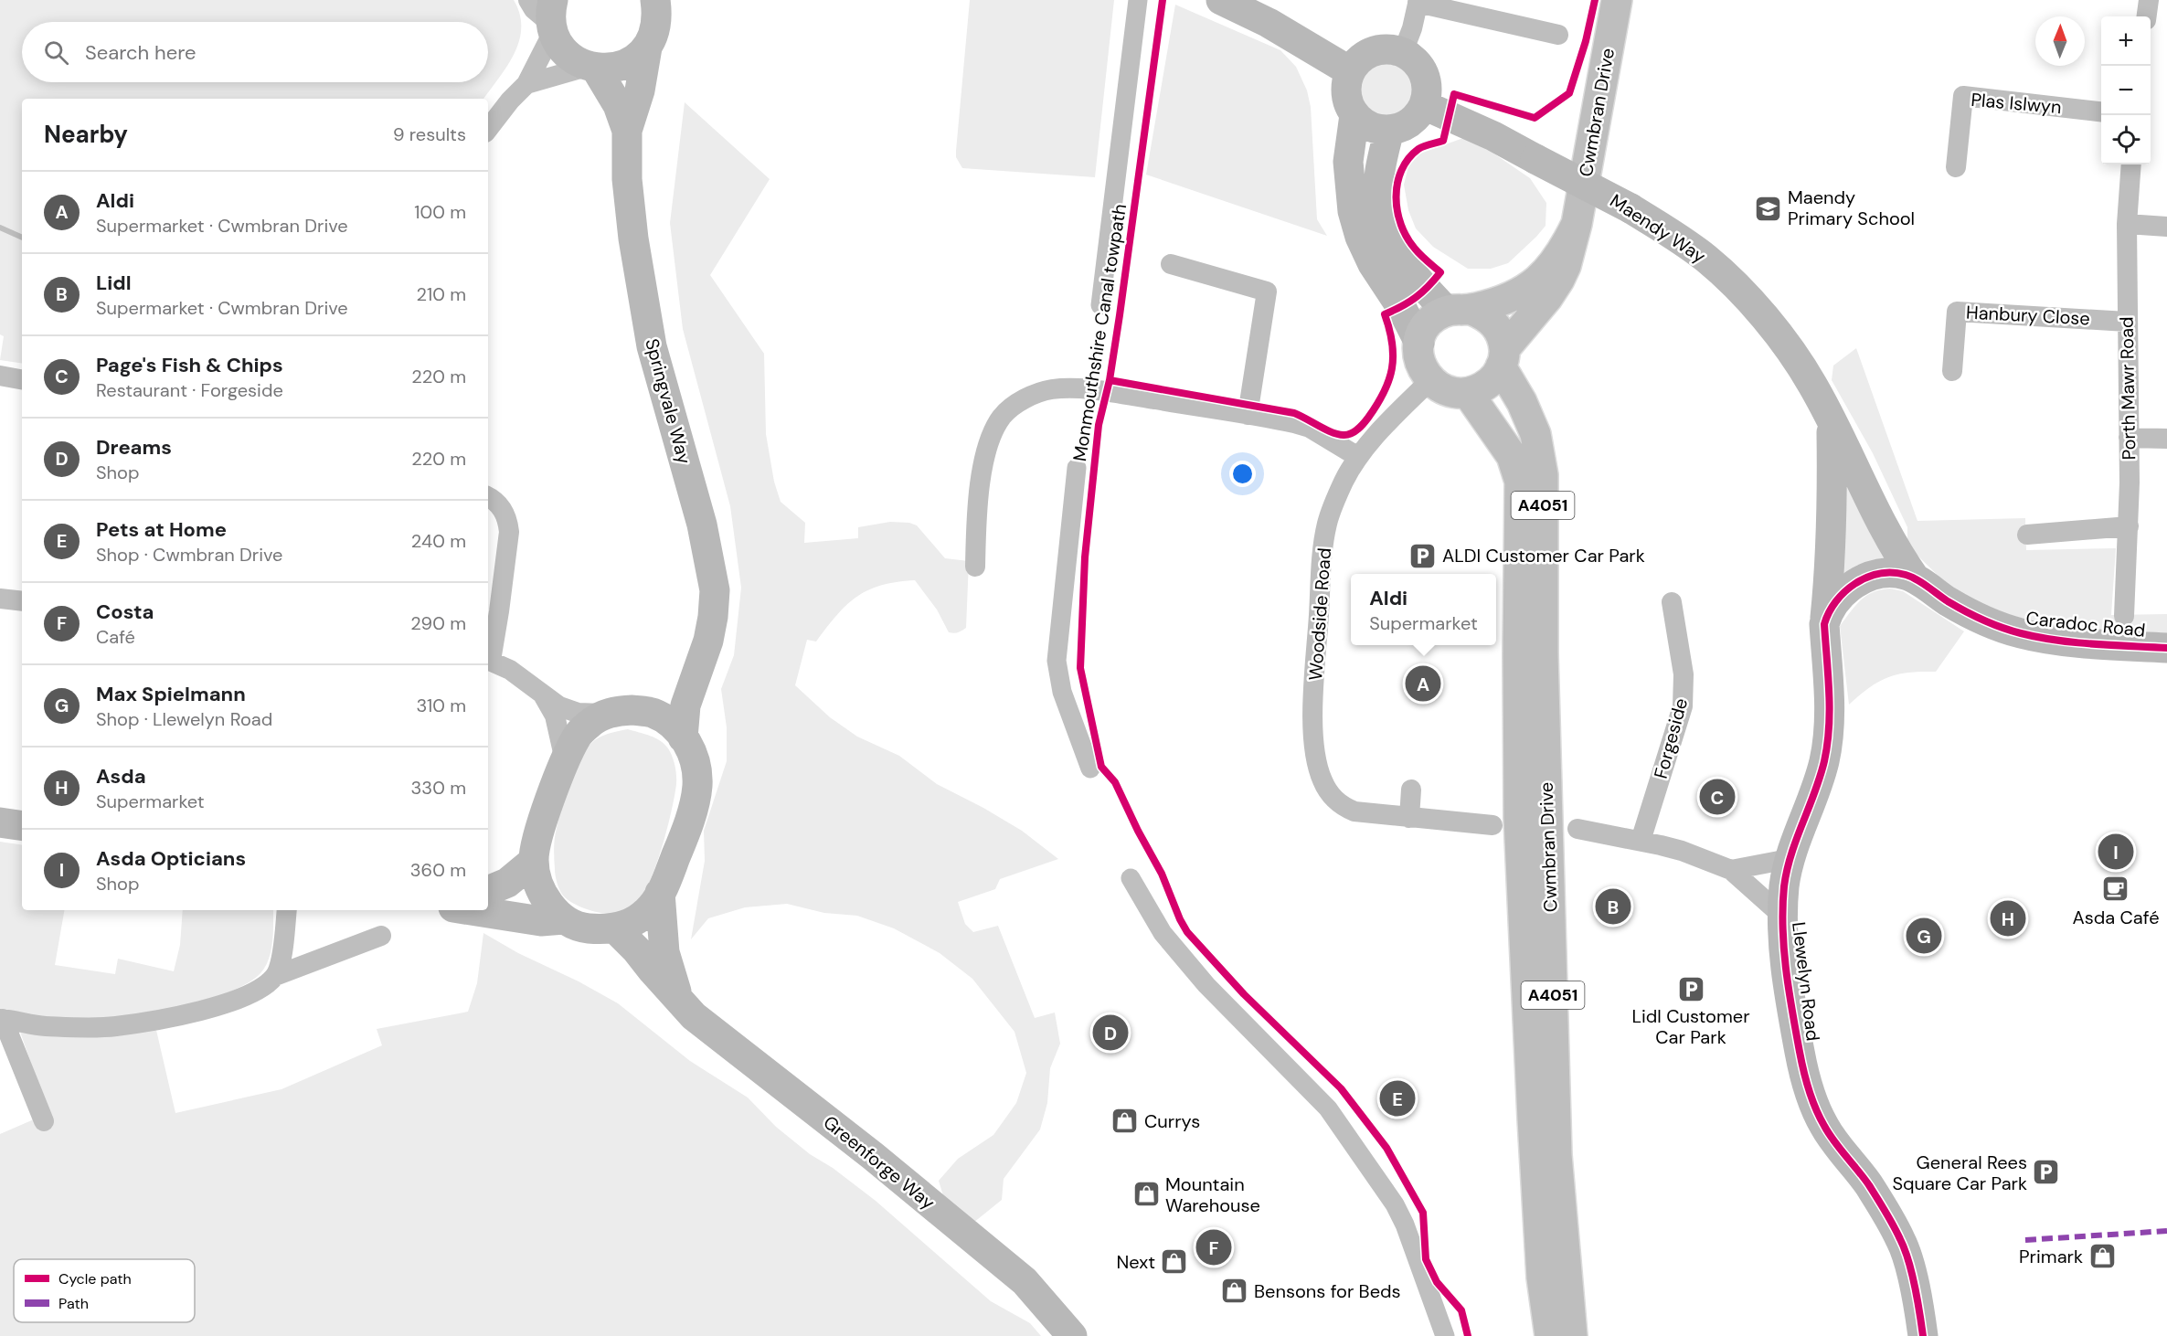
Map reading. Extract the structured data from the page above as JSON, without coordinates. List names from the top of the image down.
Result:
{
  "streets": {
    "main road": ["Cwmbran Drive", "A4051"],
    "street": [
      "Plas Islwyn",
      "Maendy Way",
      "Hanbury Close",
      "Porth Mawr Road",
      "Springvale Way",
      "Woodside Road",
      "Caradoc Road",
      "Forgeside",
      "Llewelyn Road",
      "Greenforge Way"
    ],
    "cycle path": ["Monmouthshire Canal towpath"]
  },
  "crossings": [
    ["Cwmbran Drive", "Maendy Way"],
    ["Cwmbran Drive", "Woodside Road"],
    ["Maendy Way", "Caradoc Road"],
    ["Maendy Way", "Llewelyn Road"],
    ["Hanbury Close", "Porth Mawr Road"],
    ["Springvale Way", "Greenforge Way"],
    ["Caradoc Road", "Llewelyn Road"]
  ],
  "places": {
    "school or university": ["Maendy Primary School"],
    "parking": ["ALDI Customer Car Park", "Lidl Customer Car Park", "General Rees Square Car Park"],
    "cafe": ["Asda Café"],
    "shop": [
      "Currys",
      "Mountain Warehouse",
      "Primark",
      "Next",
      "Bensons for Beds"
    ]
  },
  "legend": ["Cycle path", "Path"],
  "north": "top",
  "page": {
    "map_buttons": ["+", "−"],
    "search": "Search here",
    "heading": ["Nearby", "9 results"],
    "list": [
      {
        "mark": "A",
        "name": "Aldi",
        "note": "Supermarket · Cwmbran Drive",
        "value": "100 m"
      },
      {
        "mark": "B",
        "name": "Lidl",
        "note": "Supermarket · Cwmbran Drive",
        "value": "210 m"
      },
      {
        "mark": "C",
        "name": "Page's Fish & Chips",
        "note": "Restaurant · Forgeside",
        "value": "220 m"
      },
      {
        "mark": "D",
        "name": "Dreams",
        "note": "Shop",
        "value": "220 m"
      },
      {
        "mark": "E",
        "name": "Pets at Home",
        "note": "Shop · Cwmbran Drive",
        "value": "240 m"
      },
      {
        "mark": "F",
        "name": "Costa",
        "note": "Café",
        "value": "290 m"
      },
      {
        "mark": "G",
        "name": "Max Spielmann",
        "note": "Shop · Llewelyn Road",
        "value": "310 m"
      },
      {
        "mark": "H",
        "name": "Asda",
        "note": "Supermarket",
        "value": "330 m"
      },
      {
        "mark": "I",
        "name": "Asda Opticians",
        "note": "Shop",
        "value": "360 m"
      }
    ],
    "popup": ["Aldi", "Supermarket"],
    "pins": [
      "A",
      "C",
      "I",
      "B",
      "H",
      "G",
      "D",
      "E",
      "F"
    ]
  }
}
